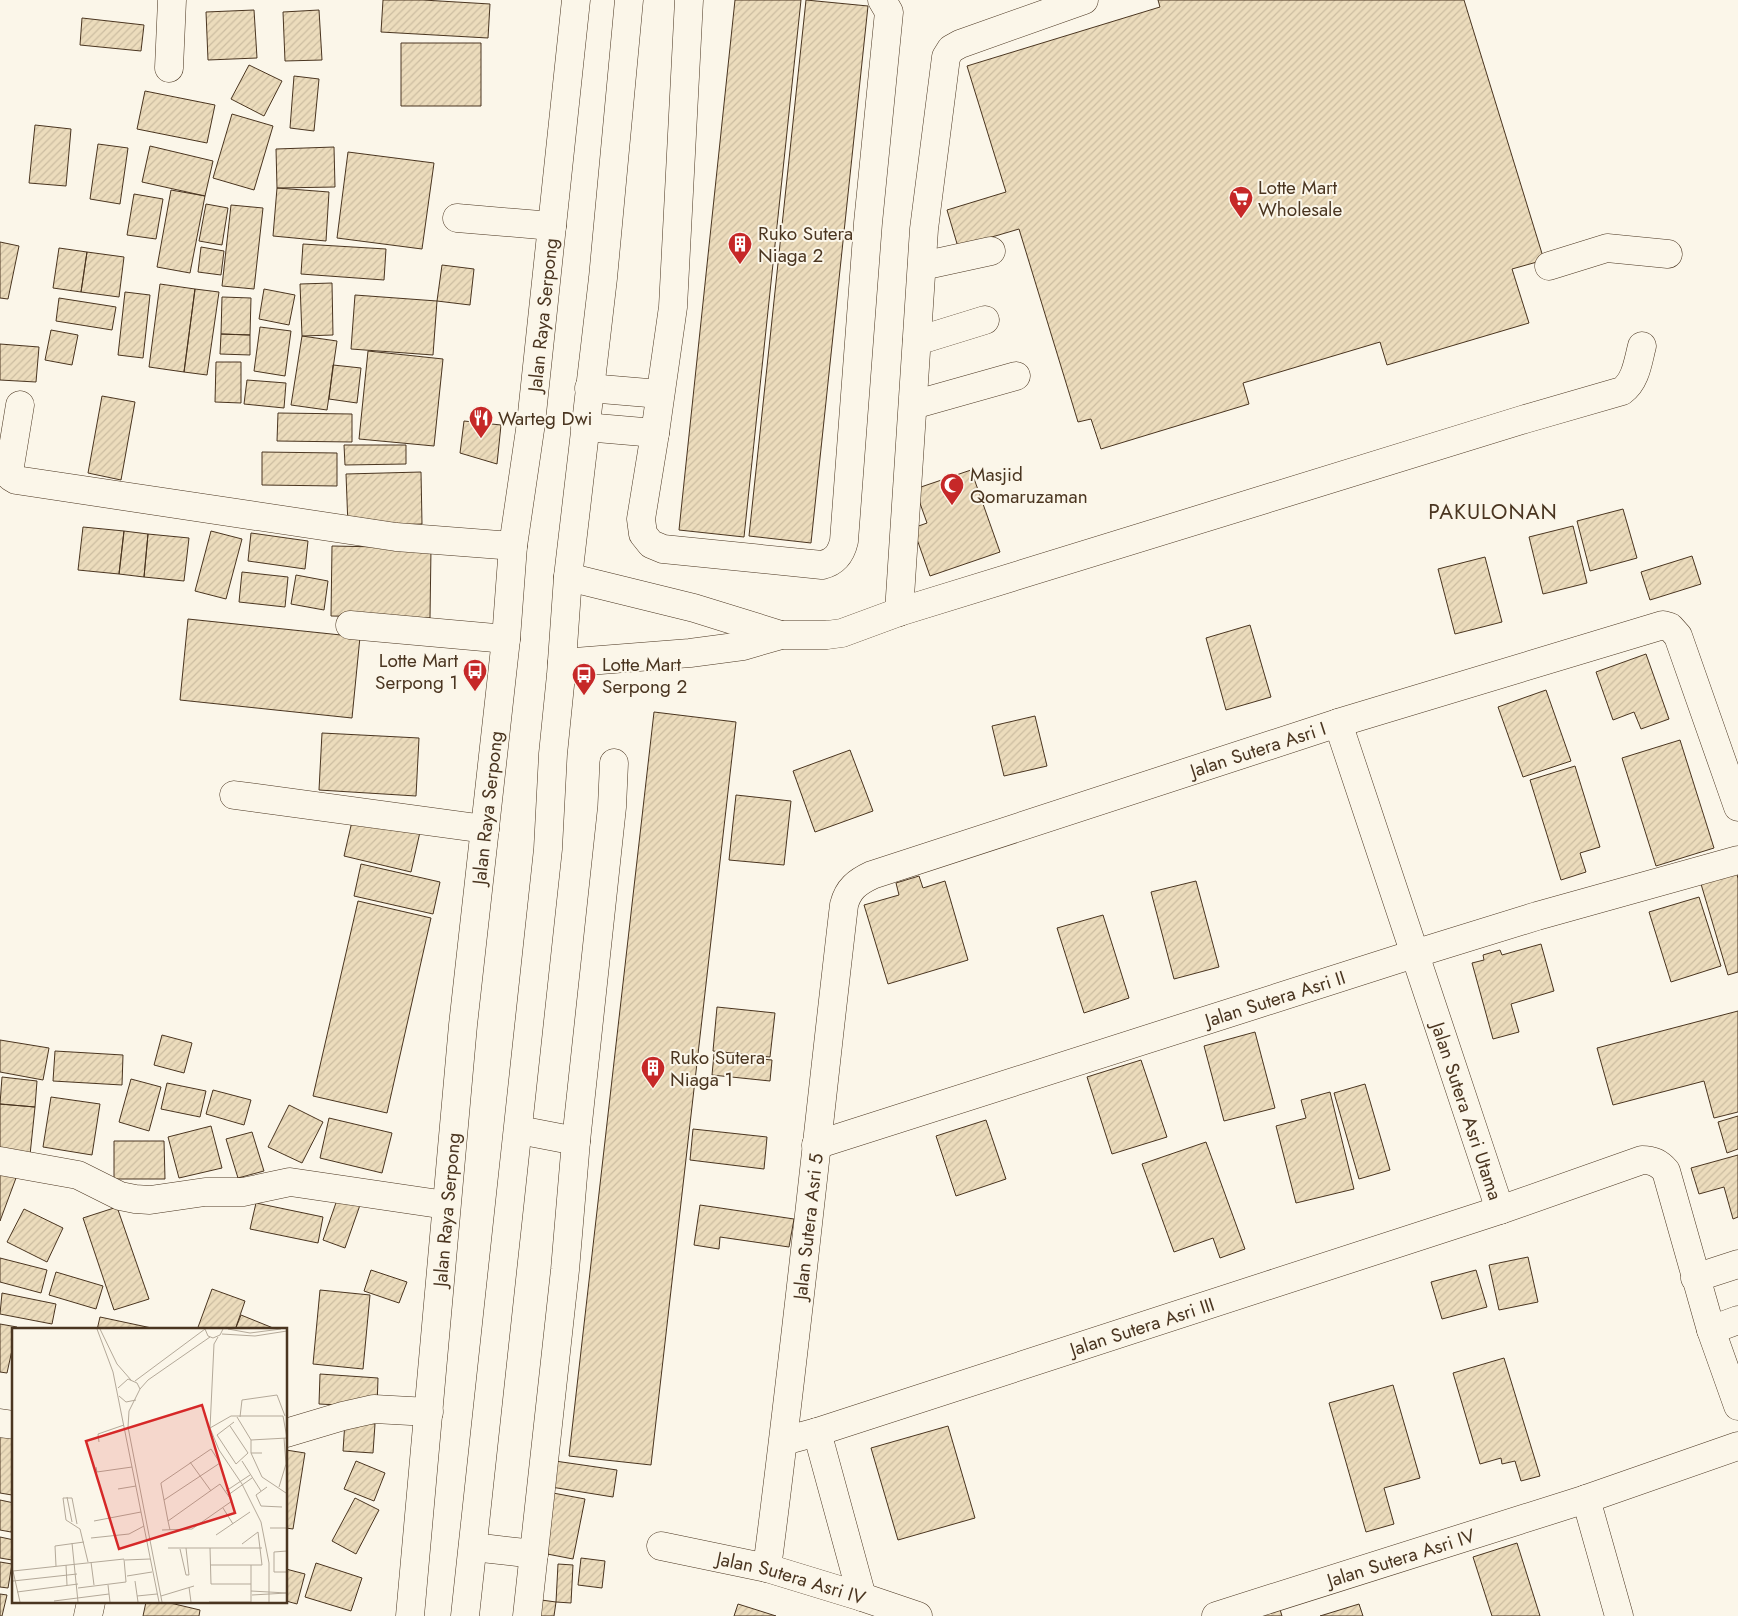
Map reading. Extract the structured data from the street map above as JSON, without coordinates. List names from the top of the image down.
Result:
{
  "streets": {
    "street": [
      "Jalan Raya Serpong",
      "Jalan Sutera Asri I",
      "Jalan Sutera Asri II",
      "Jalan Sutera Asri Utama",
      "Jalan Sutera Asri 5",
      "Jalan Sutera Asri III",
      "Jalan Sutera Asri IV"
    ]
  },
  "crossings": [
    ["Jalan Sutera Asri I", "Jalan Sutera Asri Utama"],
    ["Jalan Sutera Asri I", "Jalan Sutera Asri 5"],
    ["Jalan Sutera Asri II", "Jalan Sutera Asri Utama"],
    ["Jalan Sutera Asri II", "Jalan Sutera Asri 5"],
    ["Jalan Sutera Asri Utama", "Jalan Sutera Asri III"],
    ["Jalan Sutera Asri 5", "Jalan Sutera Asri III"],
    ["Jalan Sutera Asri 5", "Jalan Sutera Asri IV"]
  ],
  "districts": ["PAKULONAN"],
  "places": {
    "supermarket": ["Lotte Mart Wholesale"],
    "building": ["Ruko Sutera Niaga 2", "Ruko Sutera Niaga 1"],
    "restaurant": ["Warteg Dwi"],
    "mosque": ["Masjid Qomaruzaman"],
    "bus stop": ["Lotte Mart Serpong 1", "Lotte Mart Serpong 2"]
  }
}
